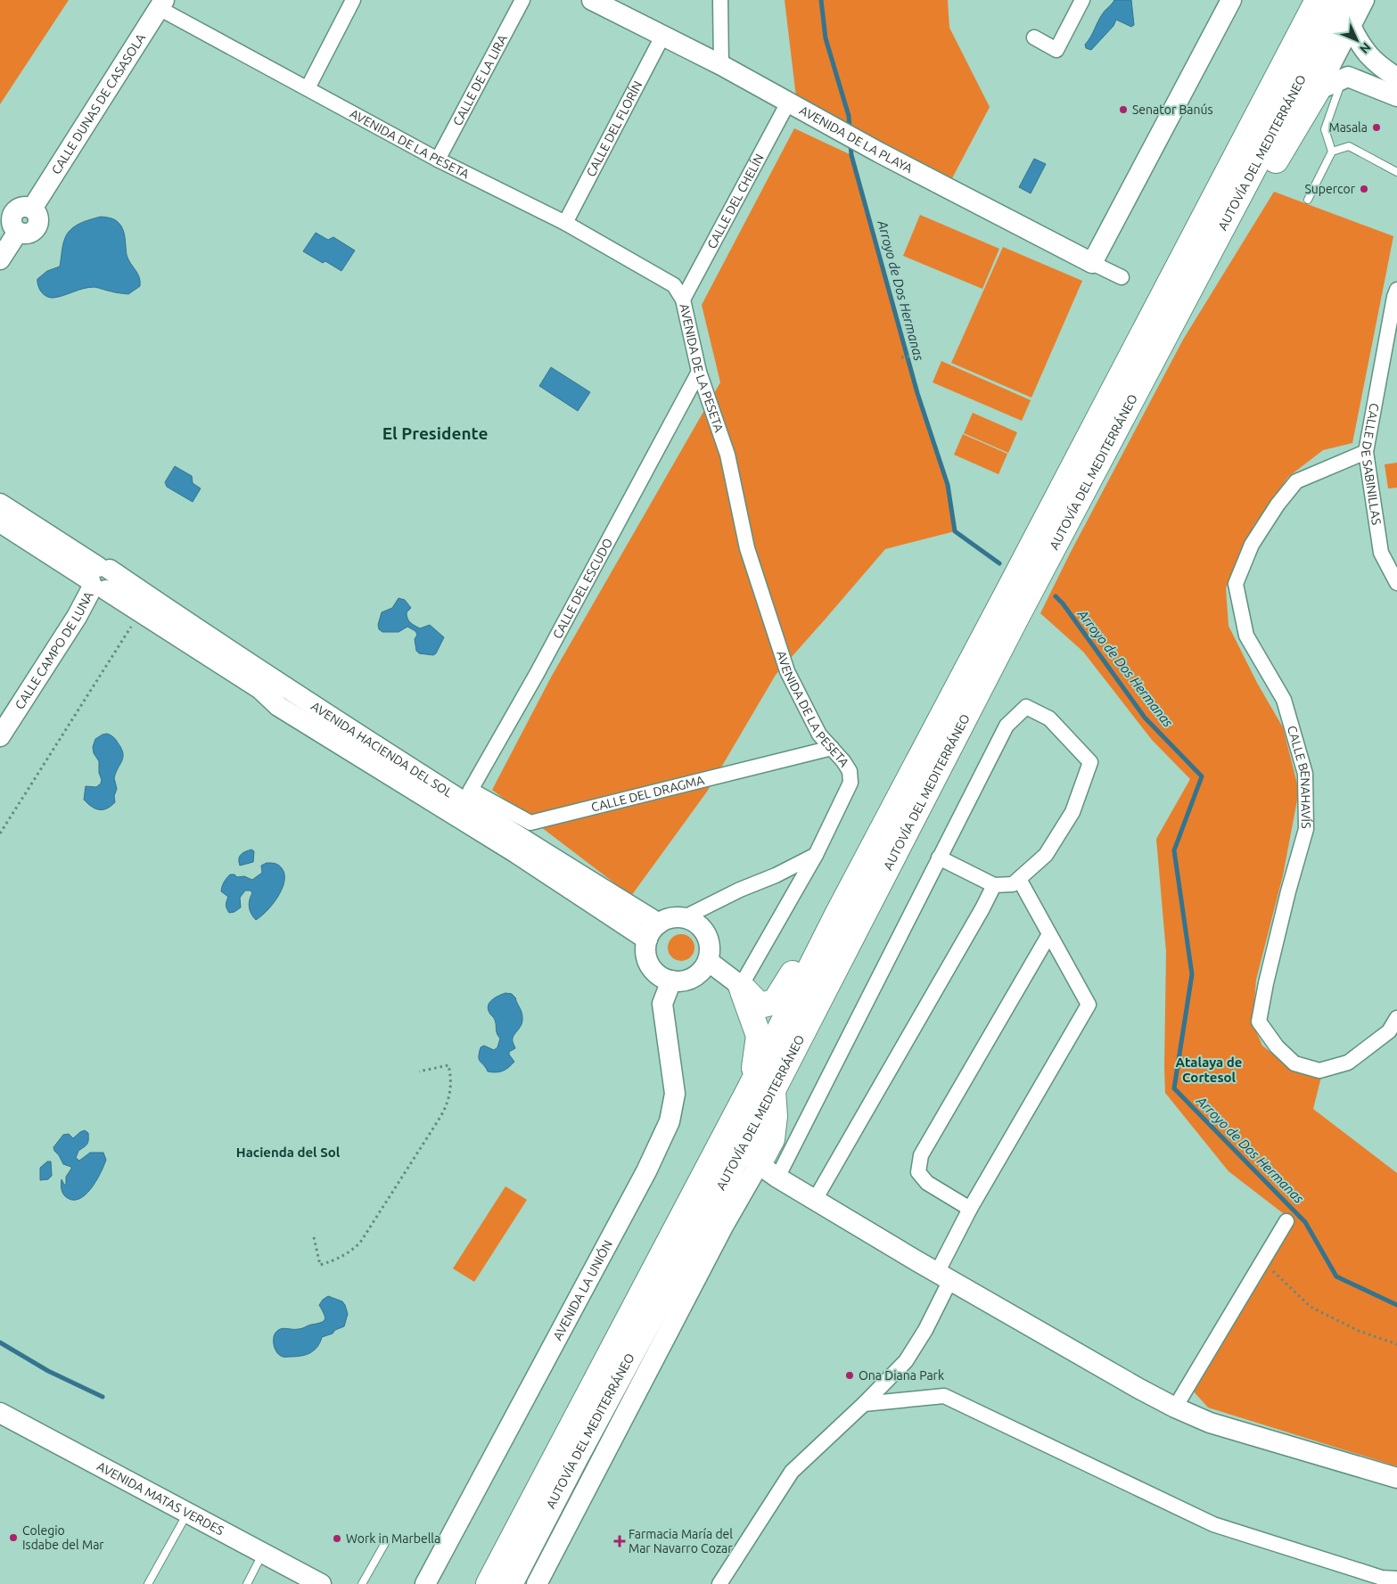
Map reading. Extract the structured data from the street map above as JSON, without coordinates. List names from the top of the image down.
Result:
{
  "streets": {
    "highway": ["AUTOVÍA DEL MEDITERRÁNEO"],
    "street": [
      "CALLE DE LA LIRA",
      "CALLE DUNAS DE CASASOLA",
      "CALLE DEL FLORÍN",
      "AVENIDA DE LA PLAYA",
      "AVENIDA DE LA PESETA",
      "CALLE DEL CHELÍN",
      "CALLE DE SABINILLAS",
      "CALLE DEL ESCUDO",
      "CALLE CAMPO DE LUNA",
      "AVENIDA HACIENDA DEL SOL",
      "CALLE BENAHAVÍS",
      "CALLE DEL DRAGMA",
      "AVENIDA LA UNIÓN",
      "AVENIDA MATAS VERDES"
    ]
  },
  "crossings": [
    ["CALLE DE LA LIRA", "AVENIDA DE LA PESETA"],
    ["CALLE DUNAS DE CASASOLA", "AVENIDA DE LA PESETA"],
    ["CALLE DEL FLORÍN", "AVENIDA DE LA PLAYA"],
    ["CALLE DEL FLORÍN", "AVENIDA DE LA PESETA"],
    ["AVENIDA DE LA PLAYA", "CALLE DEL CHELÍN"],
    ["AVENIDA DE LA PESETA", "CALLE DEL CHELÍN"],
    ["AVENIDA DE LA PESETA", "CALLE DEL ESCUDO"],
    ["AVENIDA DE LA PESETA", "CALLE DEL DRAGMA"],
    ["CALLE DE SABINILLAS", "CALLE BENAHAVÍS"],
    ["CALLE DEL ESCUDO", "AVENIDA HACIENDA DEL SOL"],
    ["CALLE DEL ESCUDO", "CALLE DEL DRAGMA"],
    ["CALLE CAMPO DE LUNA", "AVENIDA HACIENDA DEL SOL"],
    ["AVENIDA HACIENDA DEL SOL", "CALLE DEL DRAGMA"],
    ["AVENIDA HACIENDA DEL SOL", "AVENIDA LA UNIÓN"]
  ],
  "districts": ["El Presidente", "Atalaya de Cortesol", "Hacienda del Sol"],
  "water": ["Arroyo de Dos Hermanas"],
  "places": {
    "other": [
      "Senator Banús",
      "Masala",
      "Supercor",
      "Ona Diana Park",
      "Colegio Isdabe del Mar",
      "Work in Marbella"
    ],
    "health": ["Farmacia María del Mar Navarro Cozar"]
  },
  "north": "bottom right"
}
